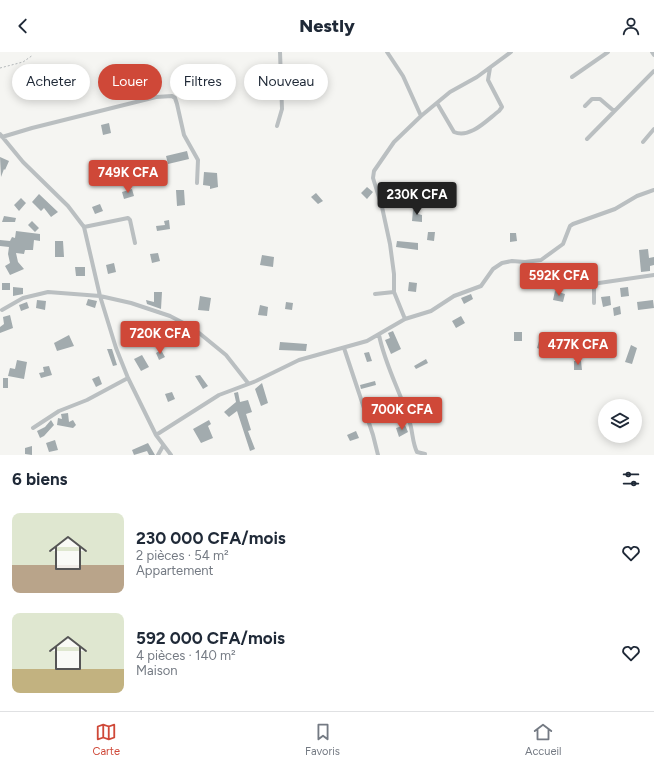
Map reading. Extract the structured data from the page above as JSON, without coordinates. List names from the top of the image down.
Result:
{
  "page": {
    "header": "Nestly",
    "chip": [
      "Acheter",
      "Louer",
      "Filtres",
      "Nouveau"
    ],
    "price": [
      "749K CFA",
      "230K CFA",
      "592K CFA",
      "720K CFA",
      "477K CFA",
      "700K CFA"
    ],
    "heading": "6 biens",
    "list": [
      {
        "name": "230 000 CFA/mois",
        "note": "2 pièces · 54 m² · Appartement"
      },
      {
        "name": "592 000 CFA/mois",
        "note": "4 pièces · 140 m² · Maison"
      }
    ],
    "tabs": ["Carte", "Favoris", "Accueil"]
  }
}
